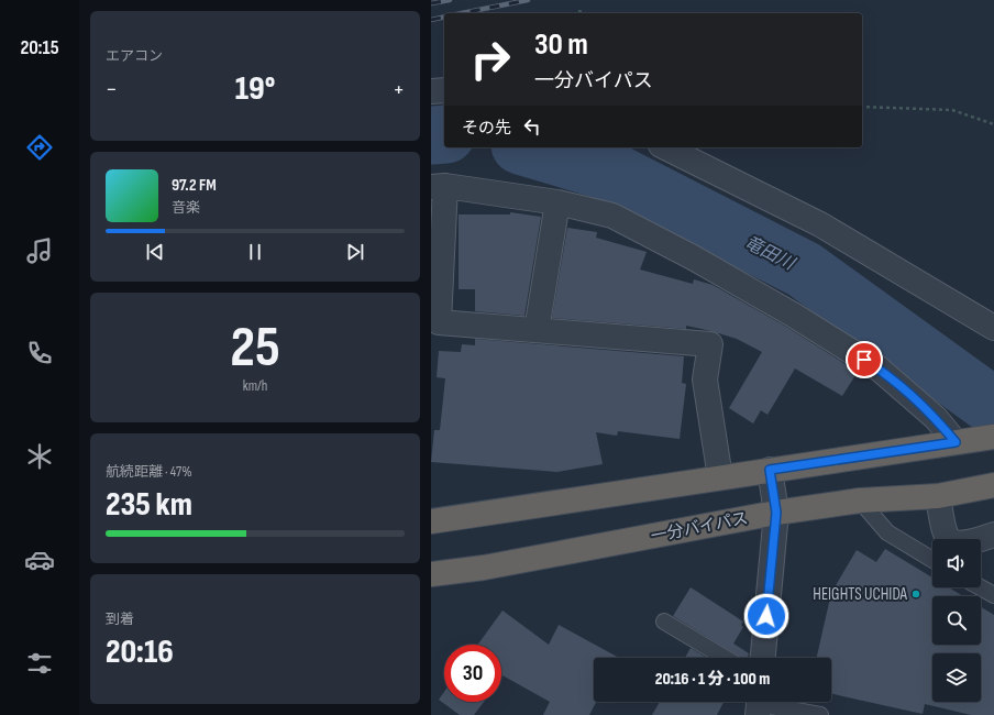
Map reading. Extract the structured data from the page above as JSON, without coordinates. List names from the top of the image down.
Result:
{
  "streets": {
    "highway": ["一分バイパス"]
  },
  "water": ["竜田川"],
  "places": ["HEIGHTS UCHIDA"],
  "page": {
    "tabs": "20:15",
    "tile": [
      "エアコン",
      ["25", "km/h"],
      ["航続距離 · 47%", "235 km"],
      ["到着", "20:16"]
    ],
    "turn": ["30 m", "一分バイパス"],
    "heat": ["−", "19°", "+"],
    "then": "その先",
    "song": ["97.2 FM", "音楽"],
    "limit": "30",
    "trip": "20:16 · 1 分 · 100 m"
  }
}
